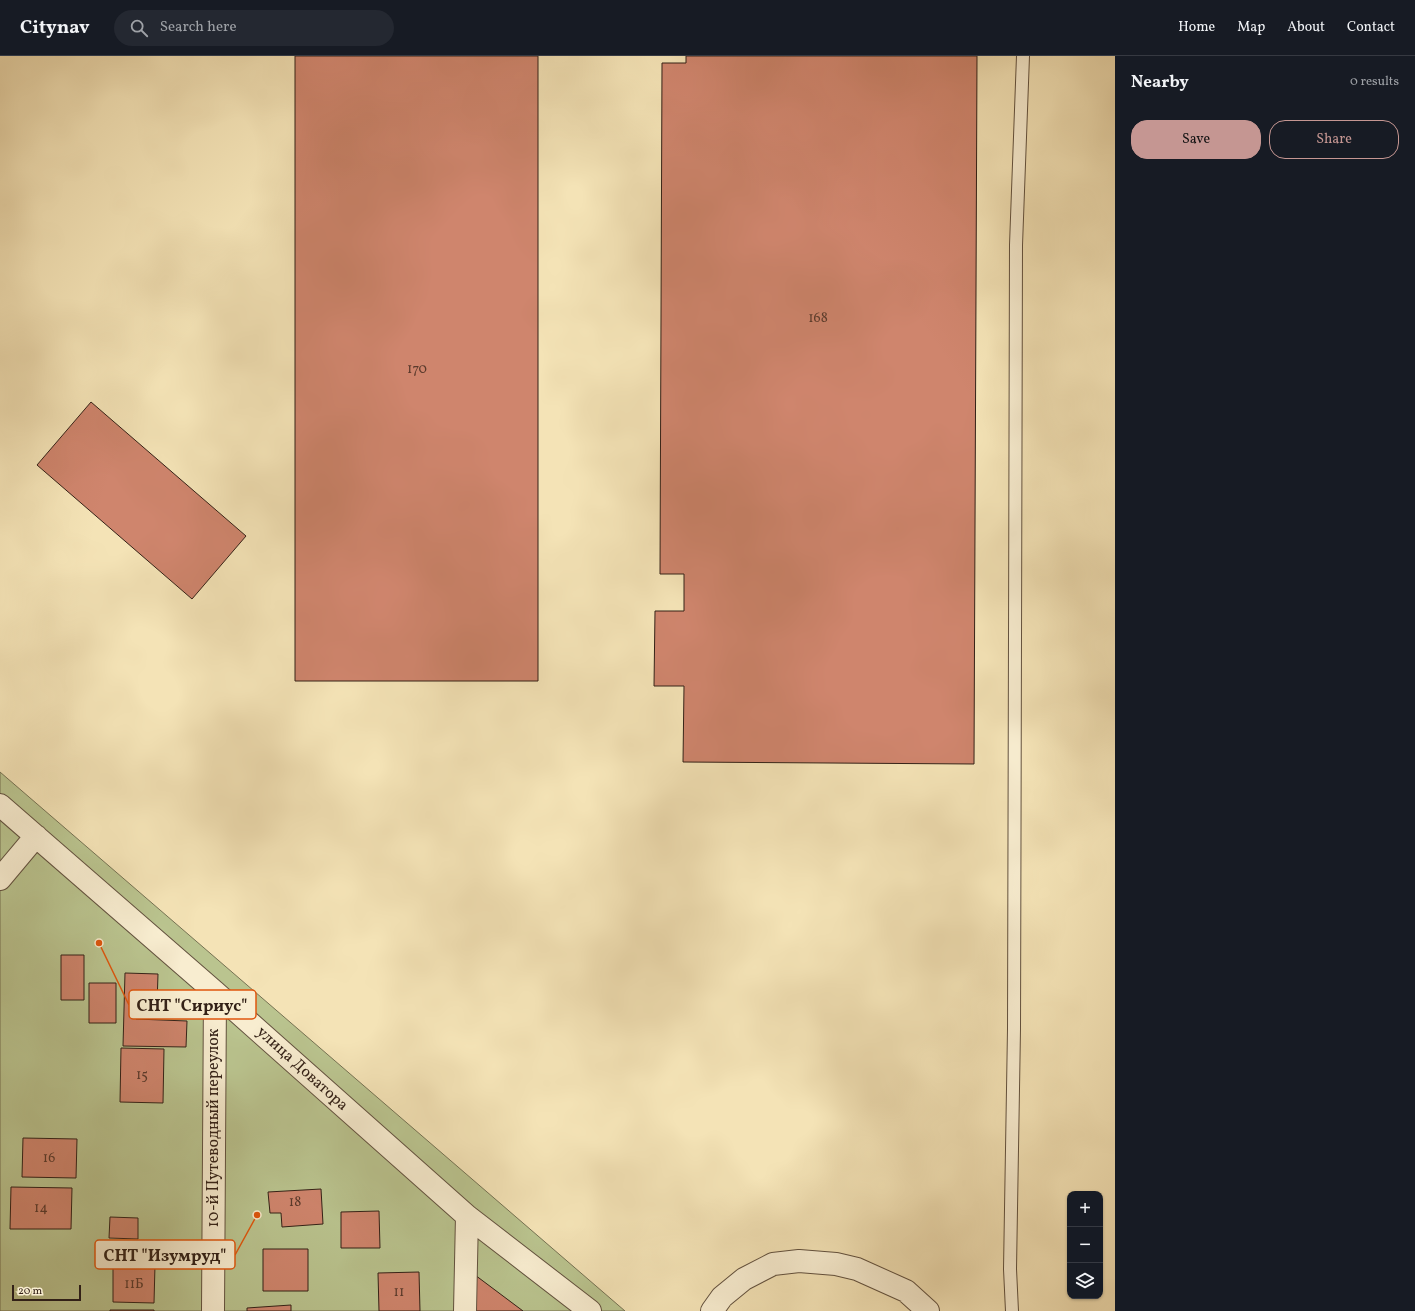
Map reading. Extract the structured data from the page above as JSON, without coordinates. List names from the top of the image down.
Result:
{
  "streets": {
    "street": ["улица Доватора", "10-й Путеводный переулок"]
  },
  "crossings": [
    ["улица Доватора", "10-й Путеводный переулок"]
  ],
  "places": ["СНТ \"Сириус\"", "СНТ \"Изумруд\""],
  "house_numbers": [
    "168",
    "170",
    "15",
    "16",
    "18",
    "14",
    "11Б",
    "11"
  ],
  "scale_bar": "20 m",
  "page": {
    "header": "Citynav",
    "search": "Search here",
    "nav": [
      "Home",
      "Map",
      "About",
      "Contact"
    ],
    "heading": ["Nearby", "0 results"],
    "buttons": ["Save", "Share"],
    "map_buttons": ["+", "−"],
    "scale": "20 m"
  }
}
